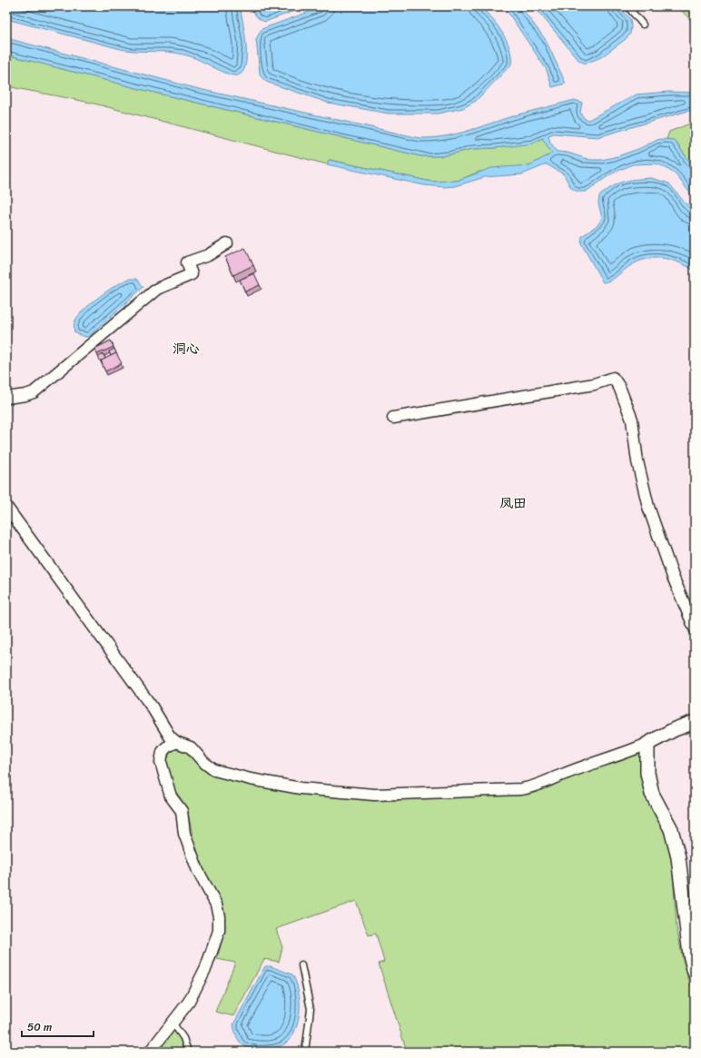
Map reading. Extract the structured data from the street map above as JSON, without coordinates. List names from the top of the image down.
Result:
{
  "districts": ["洞心", "凤田"],
  "scale_bar": "50 m"
}
